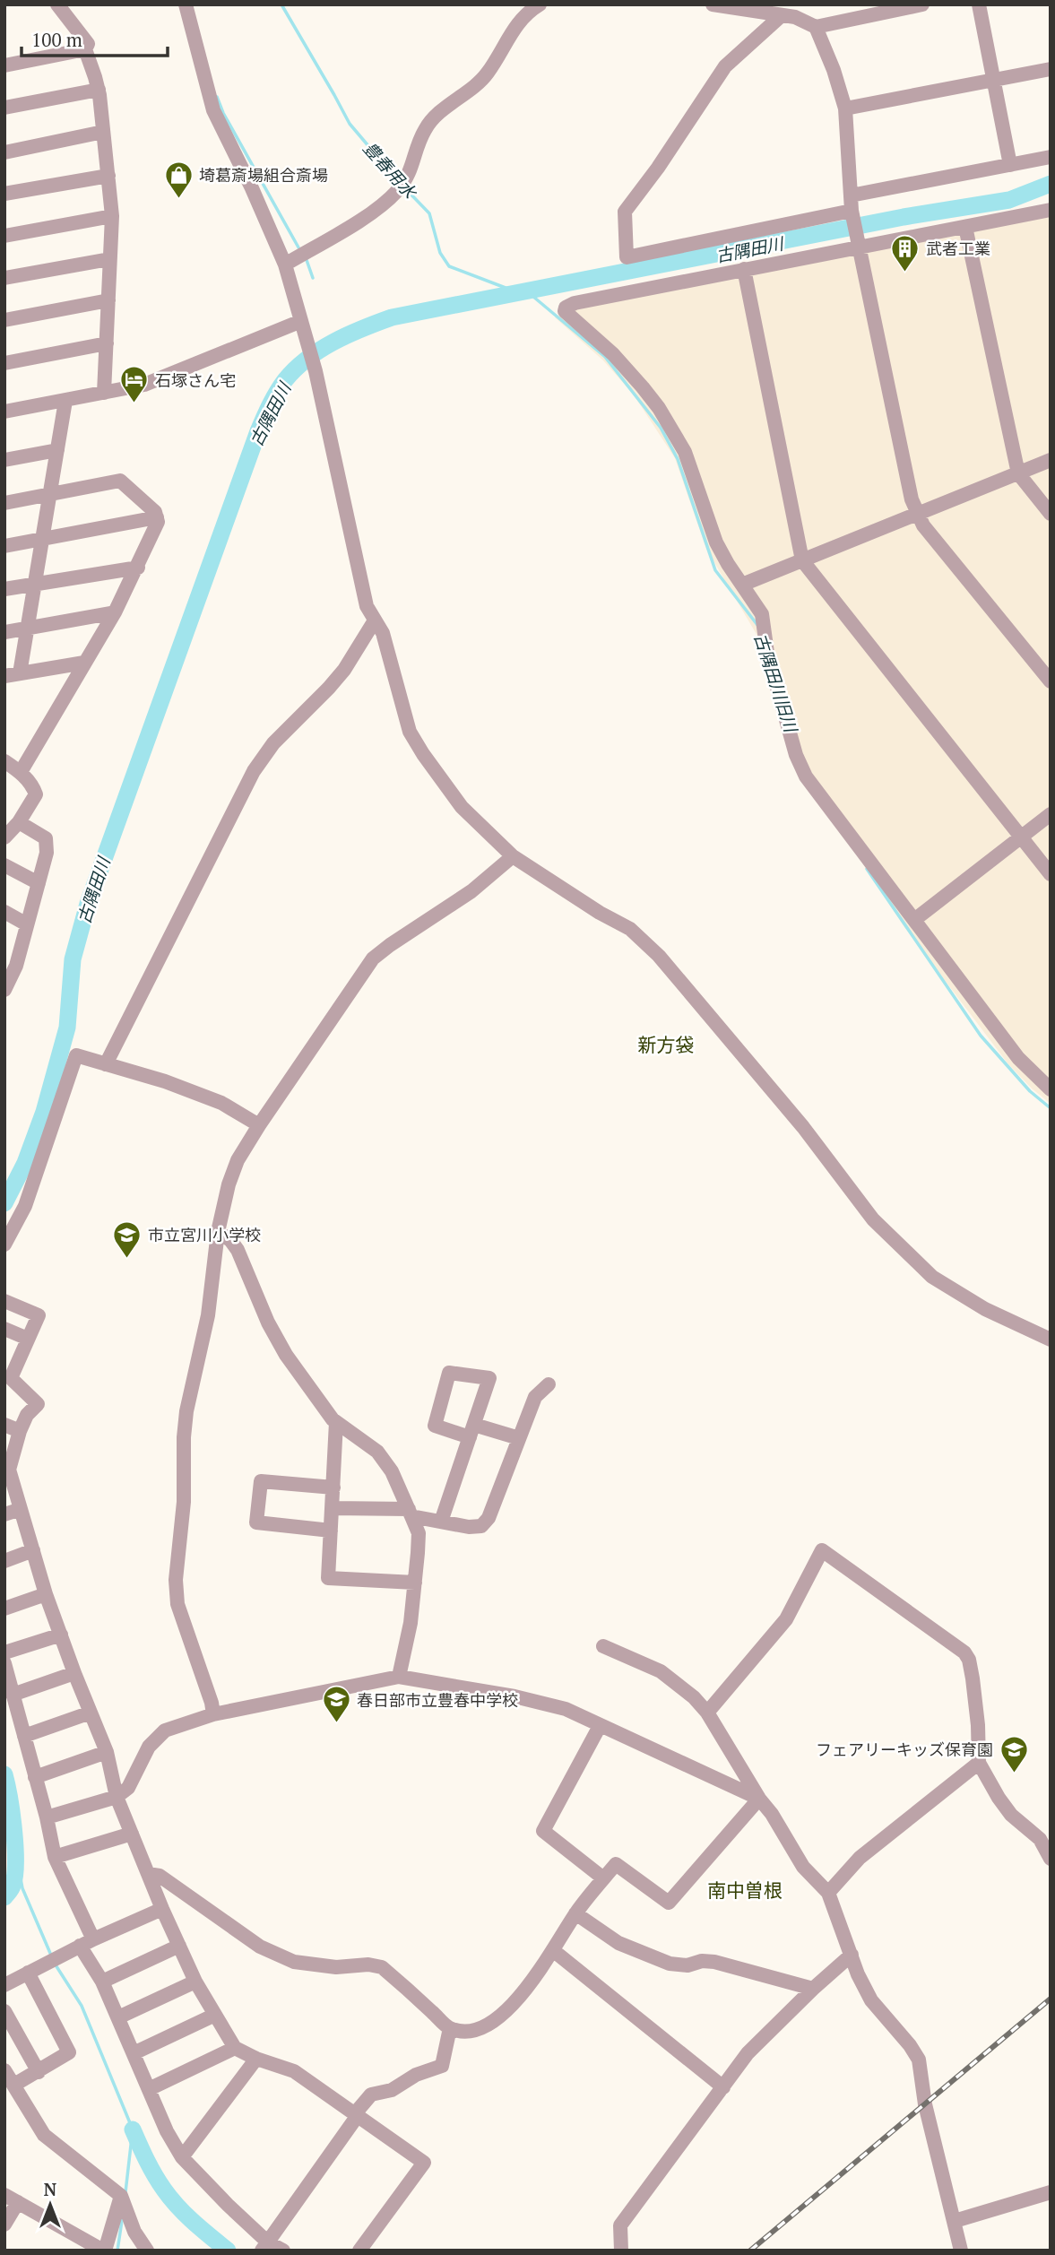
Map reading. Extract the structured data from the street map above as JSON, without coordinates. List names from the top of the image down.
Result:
{
  "districts": ["新方袋", "南中曽根"],
  "water": ["豊春用水", "古隅田川", "古隅田川旧川"],
  "places": {
    "shop": ["埼葛斎場組合斎場"],
    "building": ["武者工業"],
    "hotel": ["石塚さん宅"],
    "school or university": ["市立宮川小学校", "春日部市立豊春中学校", "フェアリーキッズ保育園"]
  },
  "scale_bar": "100 m",
  "north": "top"
}
